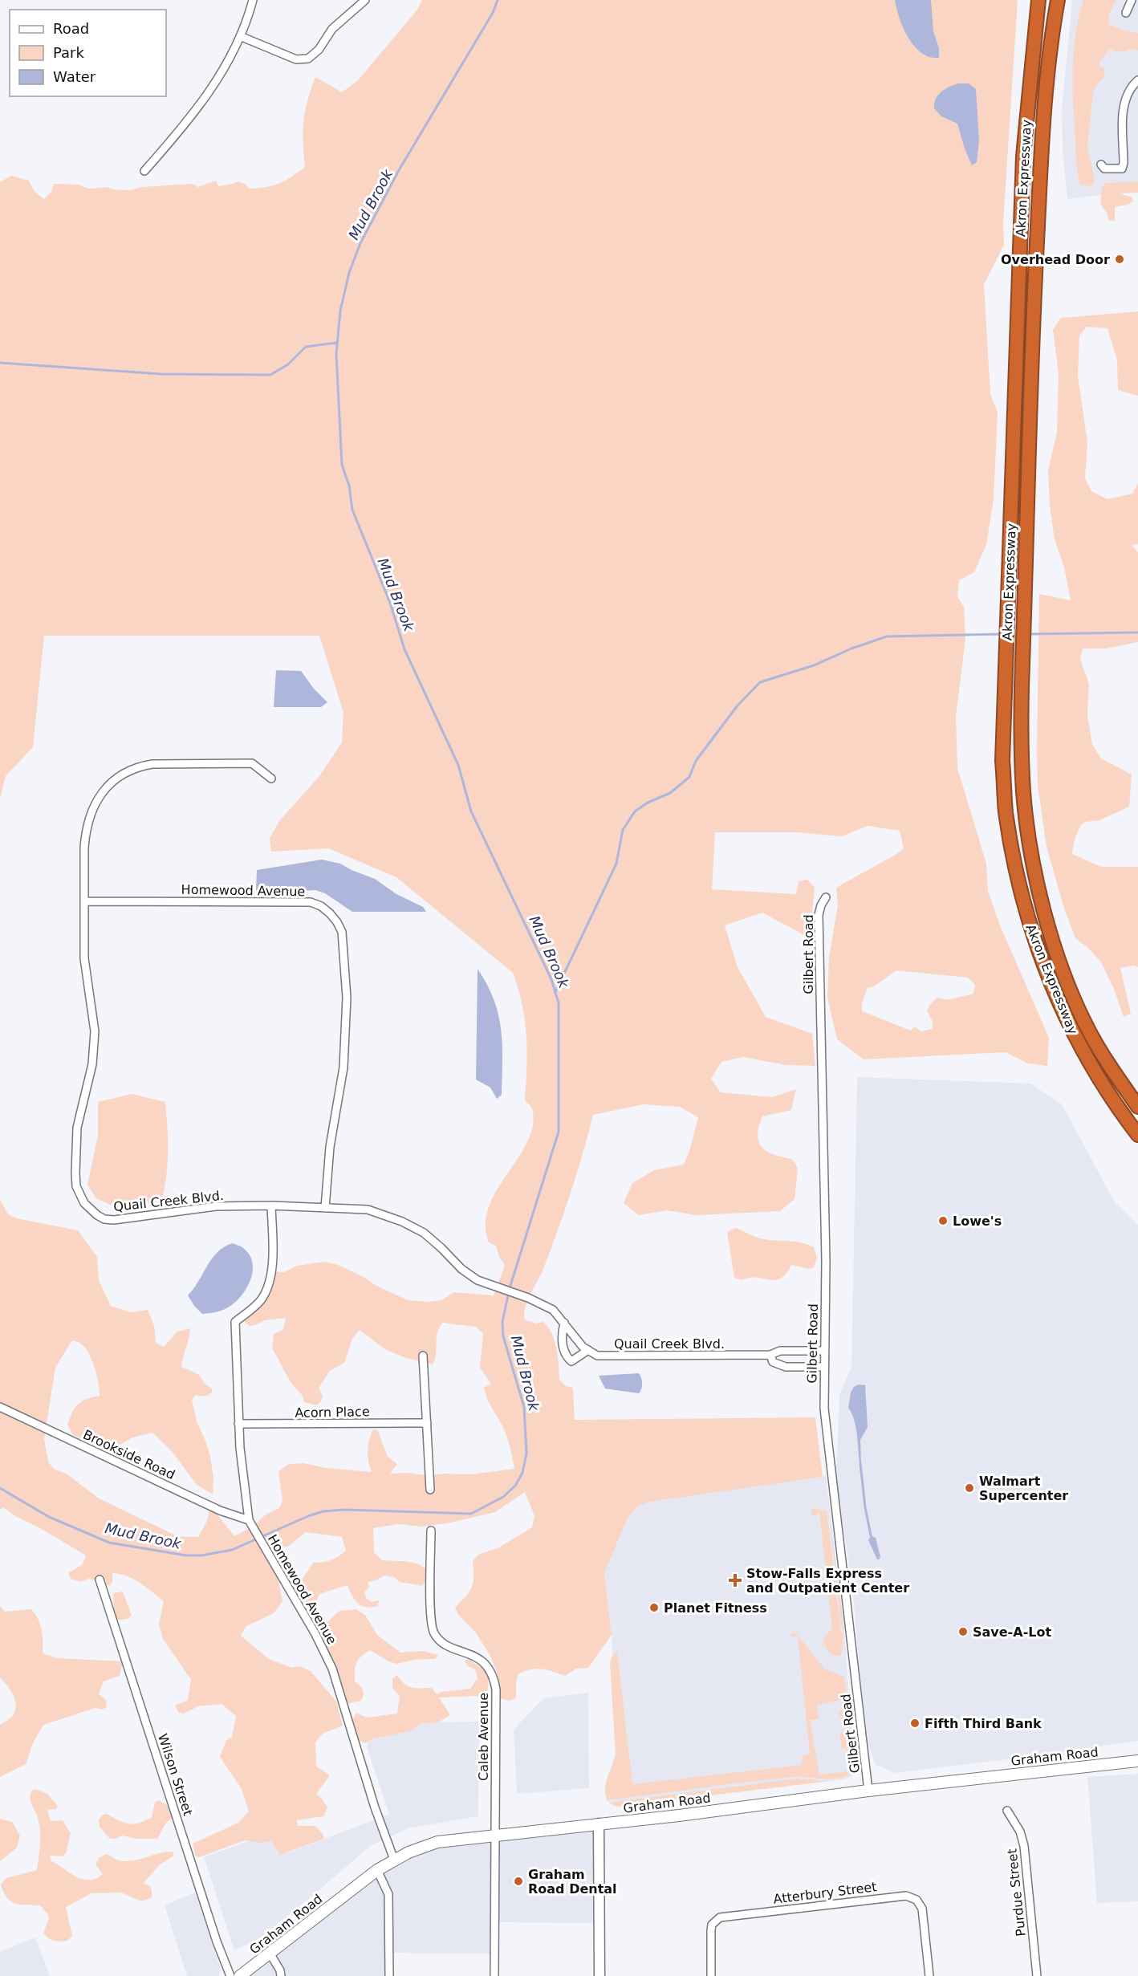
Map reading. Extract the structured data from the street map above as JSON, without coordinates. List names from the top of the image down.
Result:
{
  "streets": {
    "highway": ["Akron Expressway"],
    "main road": ["Graham Road"],
    "street": [
      "Homewood Avenue",
      "Gilbert Road",
      "Quail Creek Blvd.",
      "Acorn Place",
      "Brookside Road",
      "Caleb Avenue",
      "Wilson Street",
      "Atterbury Street",
      "Purdue Street"
    ]
  },
  "crossings": [
    ["Homewood Avenue", "Quail Creek Blvd."],
    ["Homewood Avenue", "Acorn Place"],
    ["Homewood Avenue", "Brookside Road"],
    ["Homewood Avenue", "Graham Road"],
    ["Gilbert Road", "Quail Creek Blvd."],
    ["Gilbert Road", "Graham Road"],
    ["Caleb Avenue", "Graham Road"]
  ],
  "water": ["Mud Brook"],
  "places": {
    "other": [
      "Overhead Door",
      "Lowe's",
      "Walmart Supercenter",
      "Planet Fitness",
      "Save-A-Lot",
      "Fifth Third Bank",
      "Graham Road Dental"
    ],
    "health": ["Stow-Falls Express and Outpatient Center"]
  },
  "legend": ["Road", "Park", "Water"]
}
